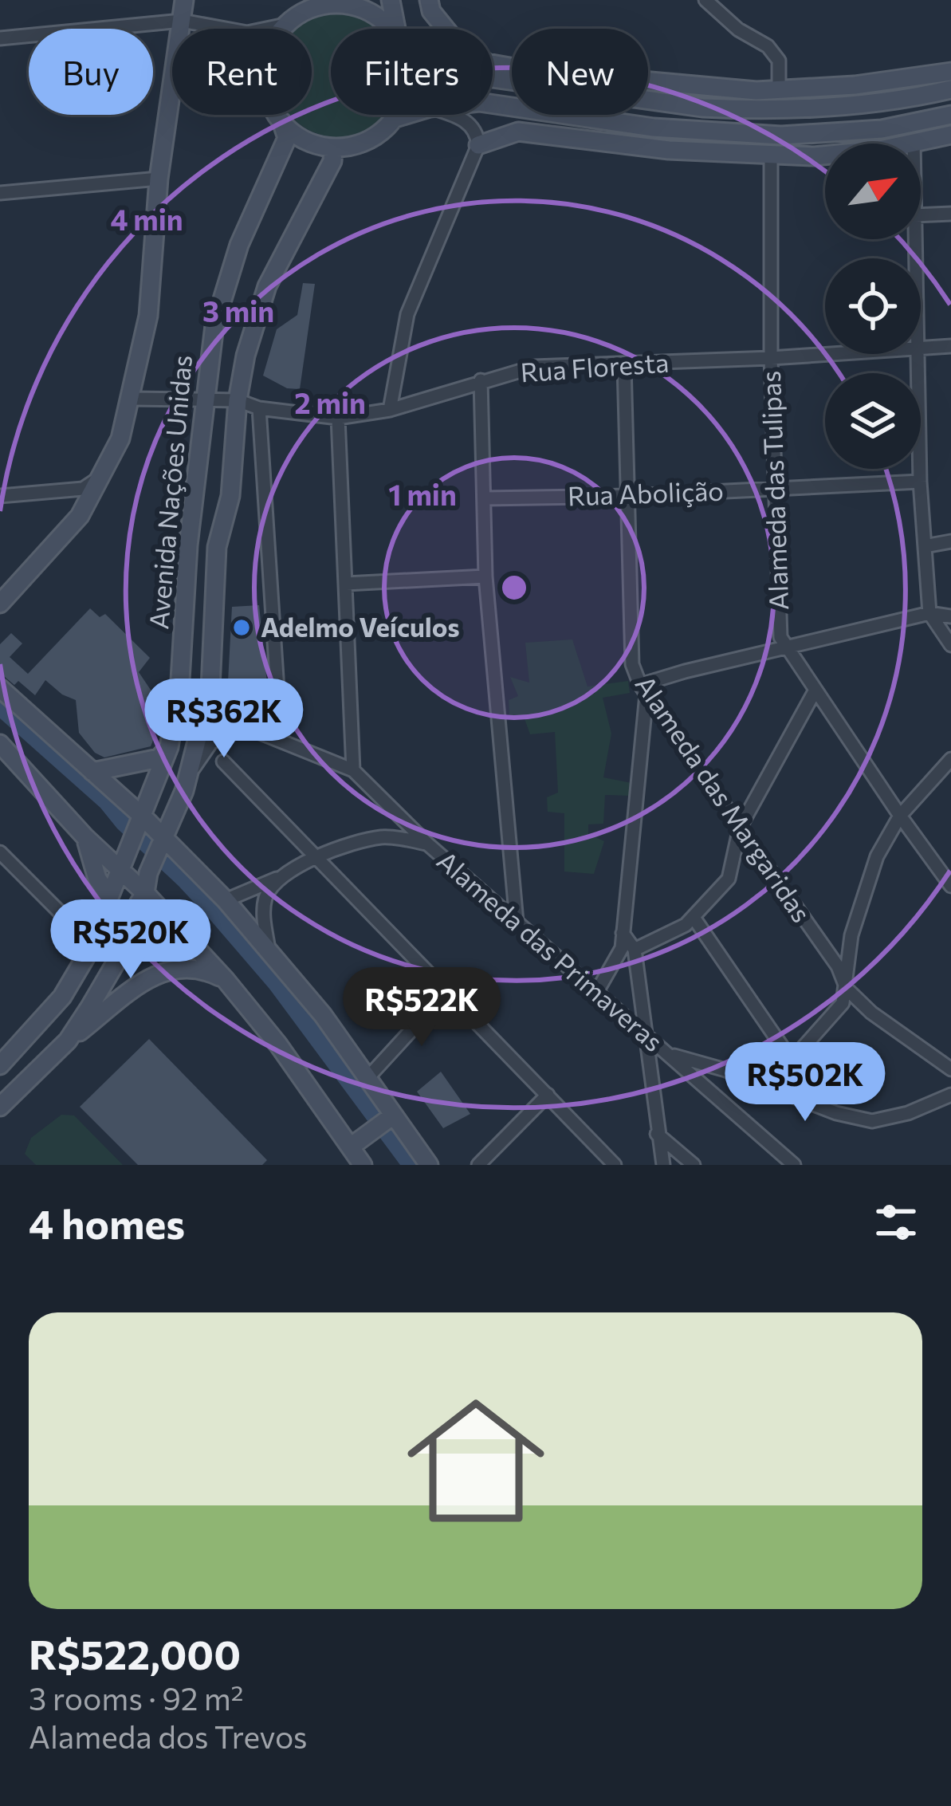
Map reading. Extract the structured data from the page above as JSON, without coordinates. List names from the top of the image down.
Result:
{
  "streets": {
    "main road": ["Avenida Nações Unidas"],
    "street": [
      "Rua Floresta",
      "Alameda das Tulipas",
      "Rua Abolição",
      "Alameda das Margaridas",
      "Alameda das Primaveras"
    ]
  },
  "crossings": [
    ["Rua Floresta", "Alameda das Tulipas"],
    ["Rua Floresta", "Avenida Nações Unidas"],
    ["Rua Floresta", "Alameda das Margaridas"],
    ["Alameda das Tulipas", "Rua Abolição"],
    ["Rua Abolição", "Alameda das Margaridas"]
  ],
  "places": ["Adelmo Veículos"],
  "north": "top right",
  "page": {
    "chip": [
      "Buy",
      "Rent",
      "Filters",
      "New"
    ],
    "price": [
      "R$362K",
      "R$520K",
      "R$522K",
      "R$502K"
    ],
    "heading": "4 homes",
    "list": [
      {
        "name": "R$522,000",
        "note": "3 rooms · 92 m² · Alameda dos Trevos"
      }
    ]
  },
  "rings": [
    "4 min",
    "3 min",
    "2 min",
    "1 min"
  ]
}
